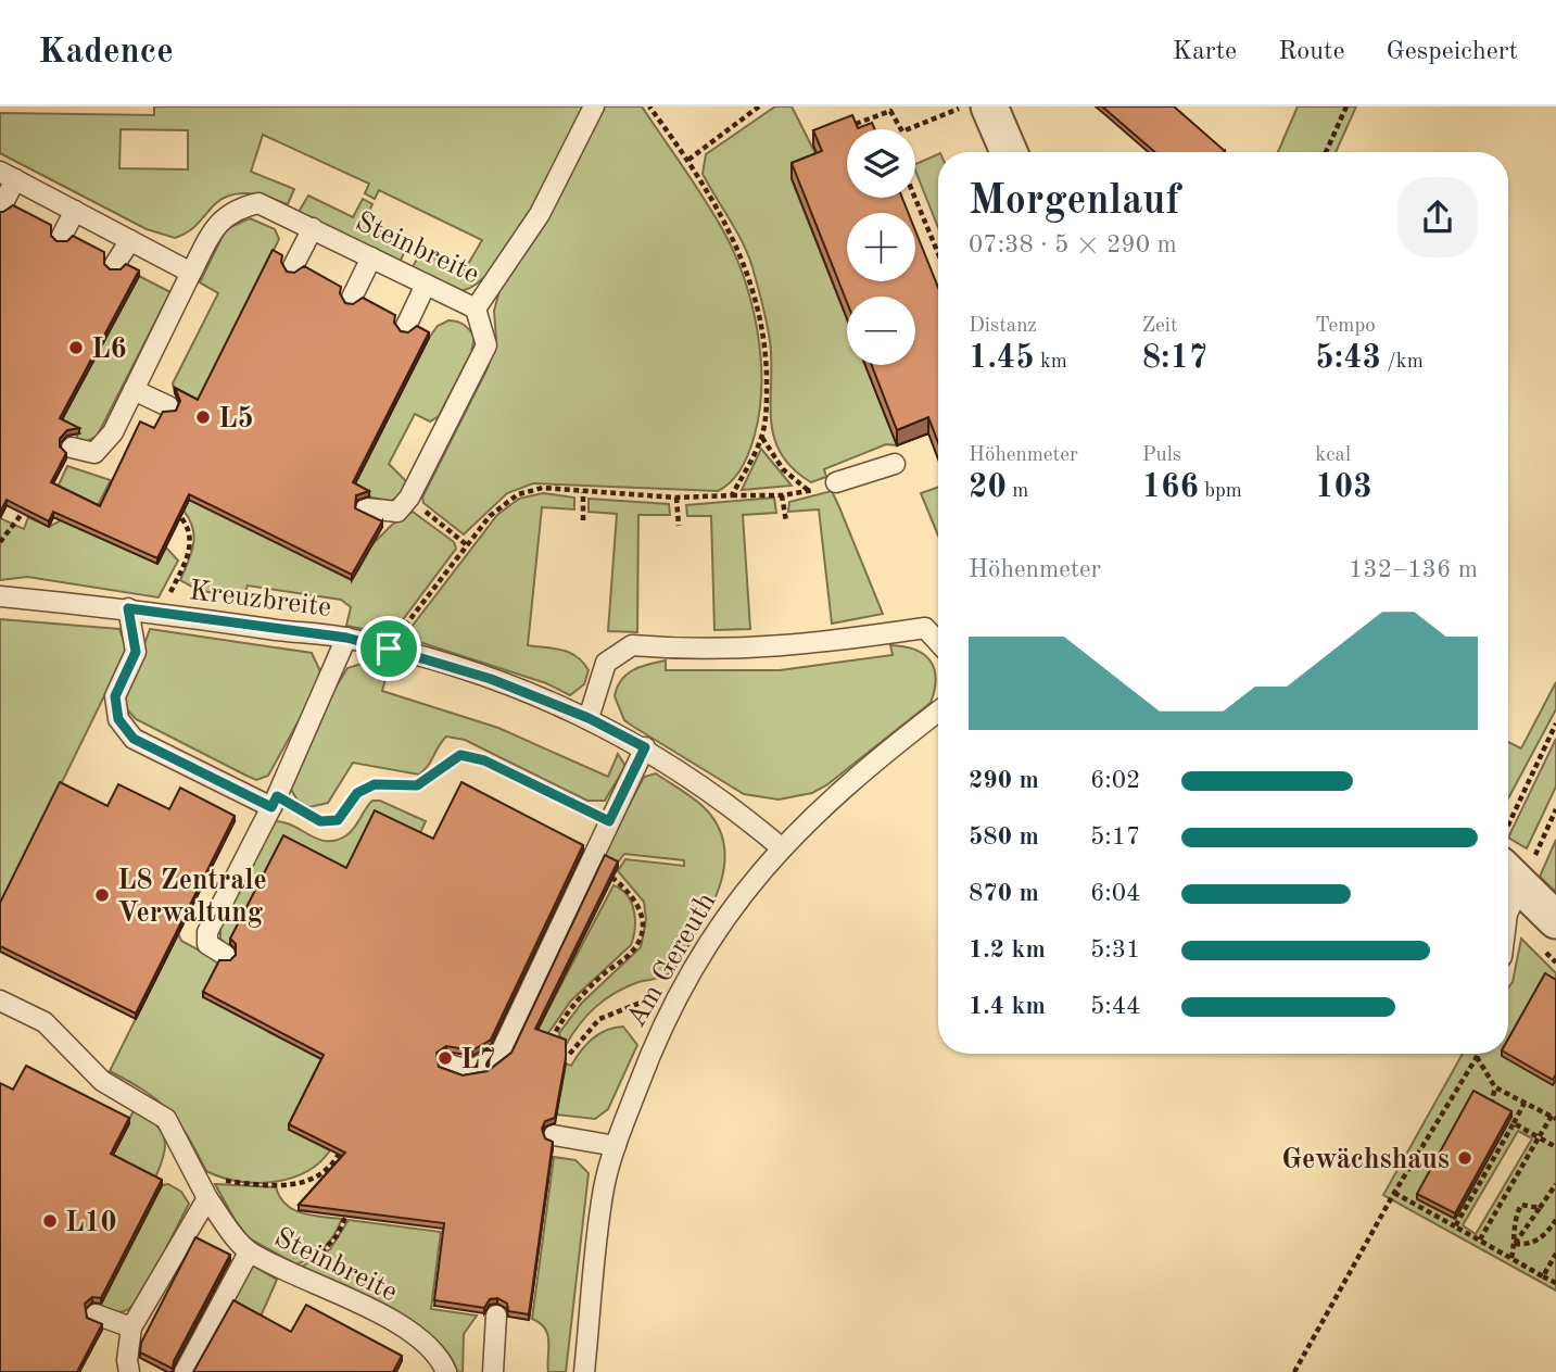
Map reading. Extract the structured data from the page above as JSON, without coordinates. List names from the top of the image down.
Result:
{
  "streets": {
    "lane": ["Steinbreite", "Kreuzbreite", "Am Gereuth"]
  },
  "crossings": [
    ["Kreuzbreite", "Am Gereuth"]
  ],
  "places": [
    "L6",
    "L5",
    "L8 Zentrale Verwaltung",
    "L7",
    "Gewächshaus",
    "L10"
  ],
  "page": {
    "header": "Kadence",
    "nav": ["Karte", "Route", "Gespeichert"],
    "map_buttons": ["+", "−"],
    "heading": ["Morgenlauf", "07:38 · 5 × 290 m"],
    "stats": [
      ["Distanz", "1.45 km"],
      ["Zeit", "8:17"],
      ["Tempo", "5:43 /km"],
      ["Höhenmeter", "20 m"],
      ["Puls", "166 bpm"],
      ["kcal", "103"]
    ],
    "chart": ["Höhenmeter", "132–136 m"],
    "list": [
      {
        "name": "290 m",
        "note": "6:02"
      },
      {
        "name": "580 m",
        "note": "5:17"
      },
      {
        "name": "870 m",
        "note": "6:04"
      },
      {
        "name": "1.2 km",
        "note": "5:31"
      },
      {
        "name": "1.4 km",
        "note": "5:44"
      }
    ]
  }
}
